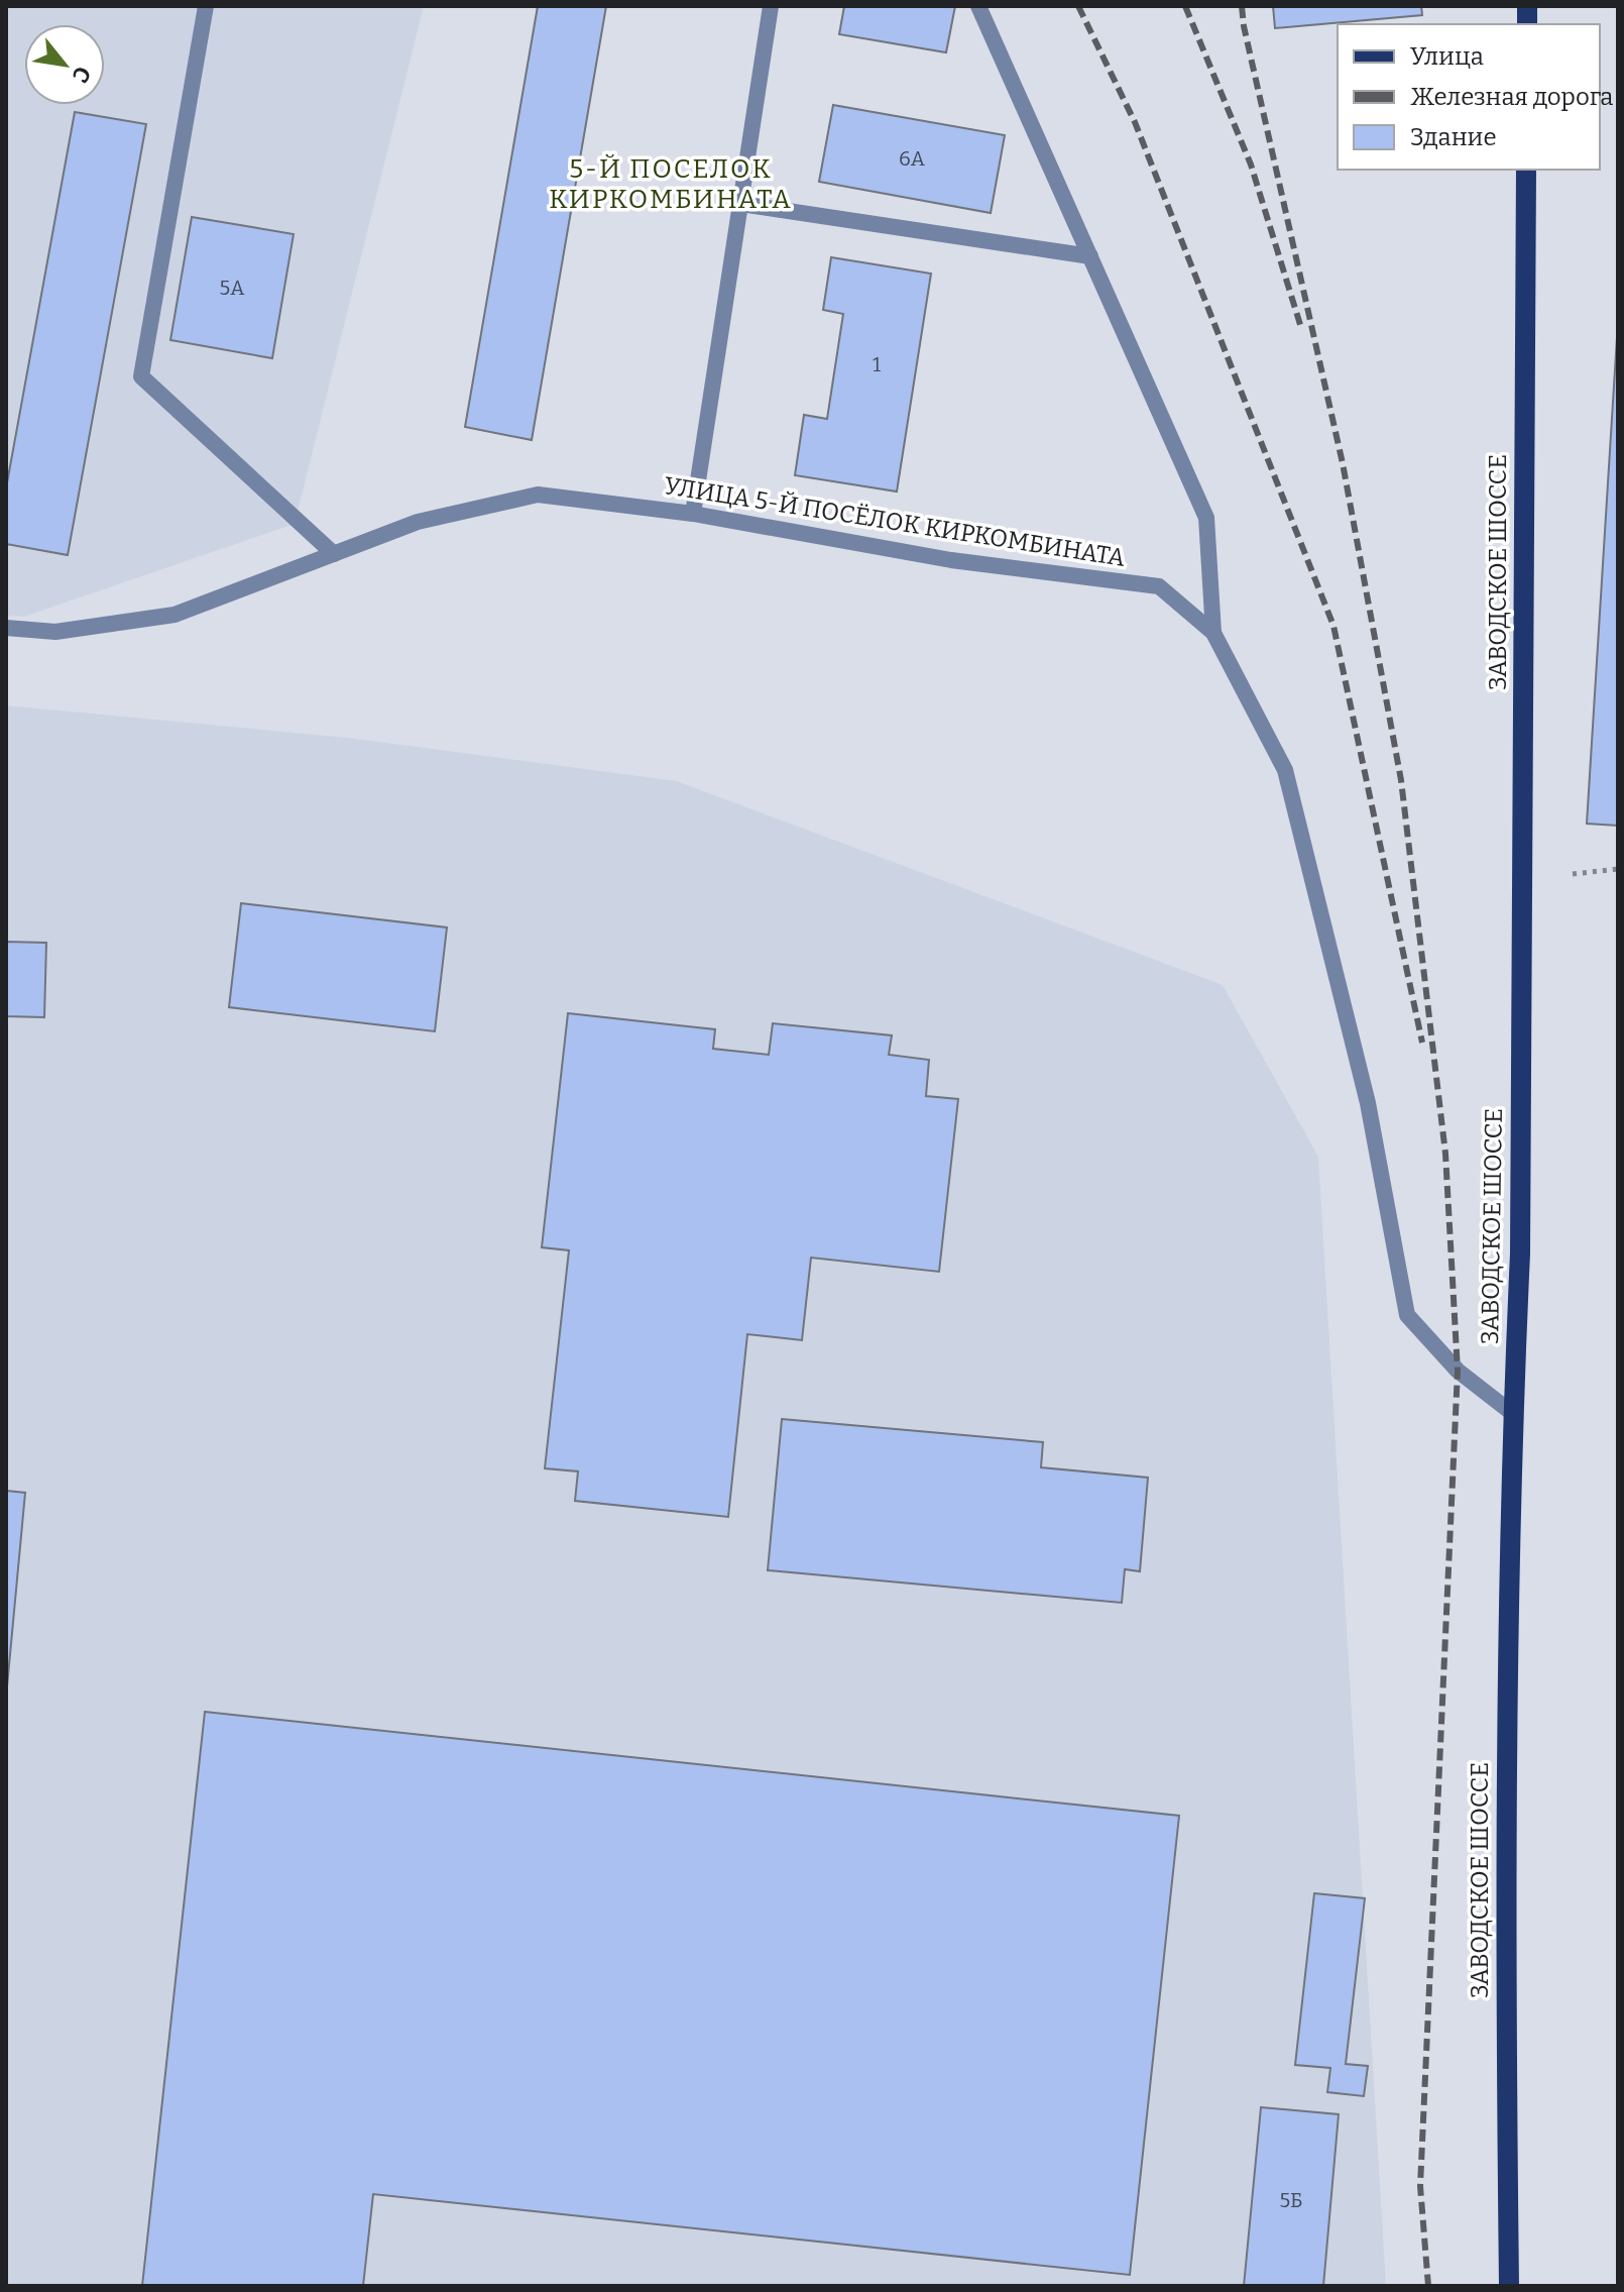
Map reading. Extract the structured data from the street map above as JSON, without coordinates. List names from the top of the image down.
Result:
{
  "streets": {
    "main road": ["ЗАВОДСКОЕ ШОССЕ"],
    "street": ["УЛИЦА 5-Й ПОСЁЛОК КИРКОМБИНАТА"]
  },
  "crossings": [
    ["УЛИЦА 5-Й ПОСЁЛОК КИРКОМБИНАТА", "ЗАВОДСКОЕ ШОССЕ"]
  ],
  "districts": ["5-Й ПОСЕЛОК КИРКОМБИНАТА"],
  "house_numbers": [
    "6А",
    "5А",
    "1",
    "5Б"
  ],
  "legend": ["Улица", "Железная дорога", "Здание"],
  "north": "bottom right"
}
